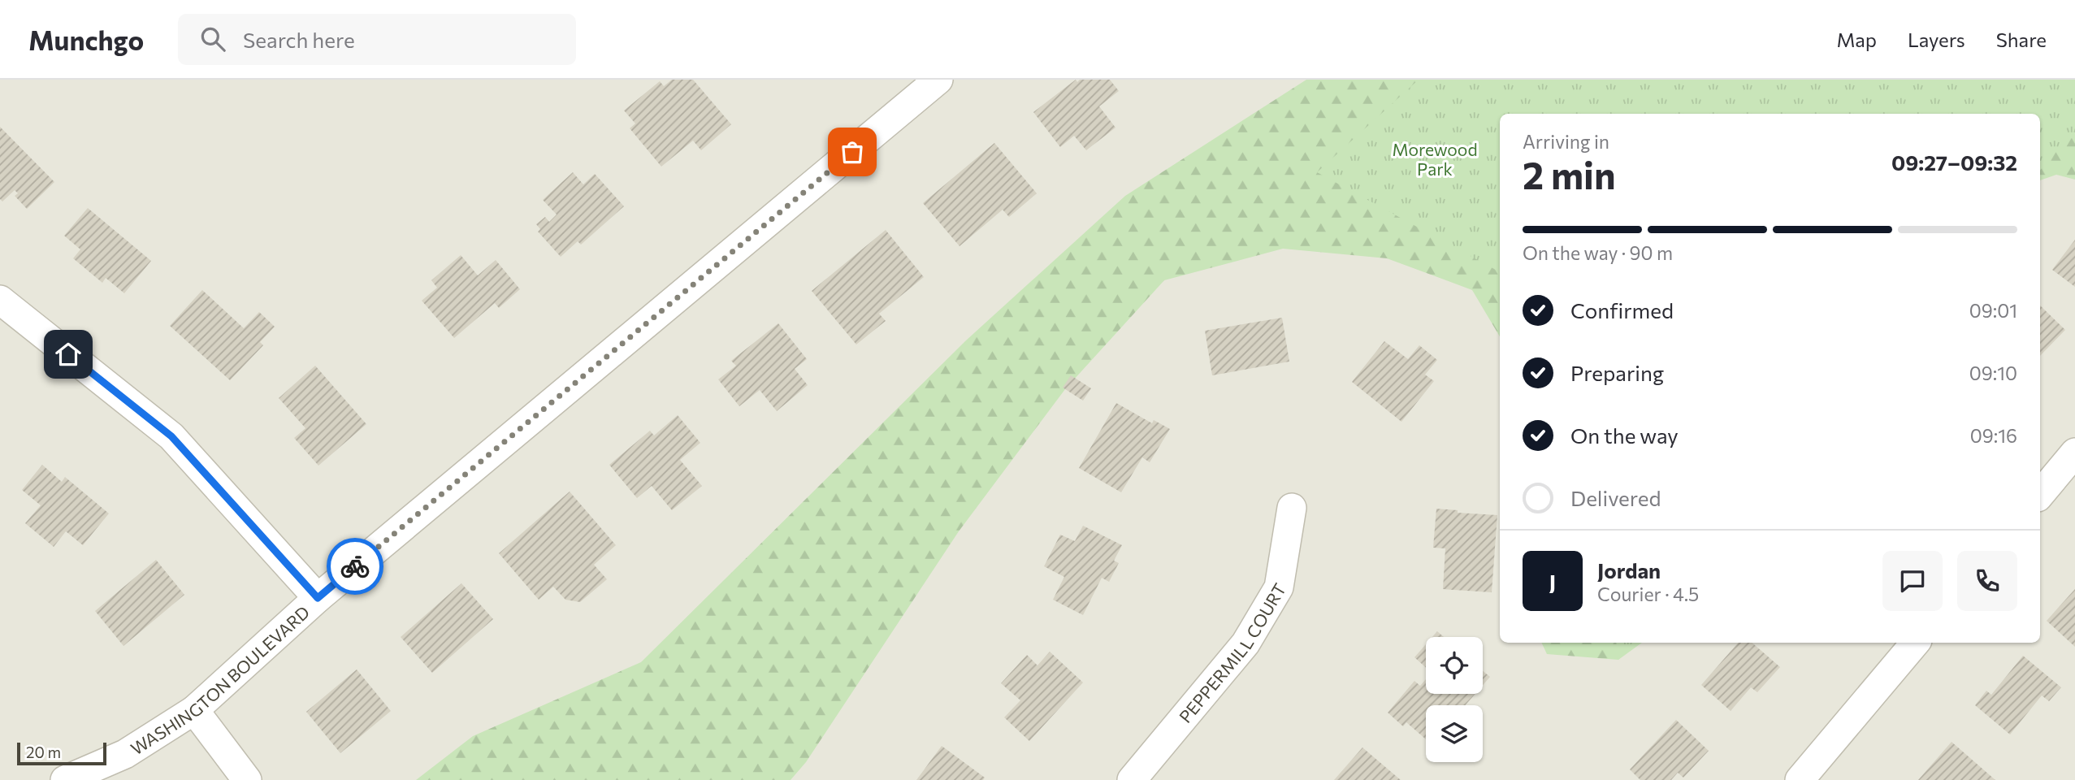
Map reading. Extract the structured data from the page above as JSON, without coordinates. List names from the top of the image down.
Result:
{
  "streets": {
    "street": ["PEPPERMILL COURT", "WASHINGTON BOULEVARD"]
  },
  "parks": ["Morewood Park"],
  "scale_bar": "20 m",
  "page": {
    "header": "Munchgo",
    "search": "Search here",
    "nav": ["Map", "Layers", "Share"],
    "heading": ["2 min", "Arriving in", "09:27–09:32"],
    "panel": ["Jordan", "Courier · 4.5"],
    "bar": "On the way · 90 m",
    "list": [
      ["Confirmed", "09:01"],
      ["Preparing", "09:10"],
      ["On the way", "09:16"],
      "Delivered"
    ],
    "round": "J",
    "scale": "20 m"
  }
}
